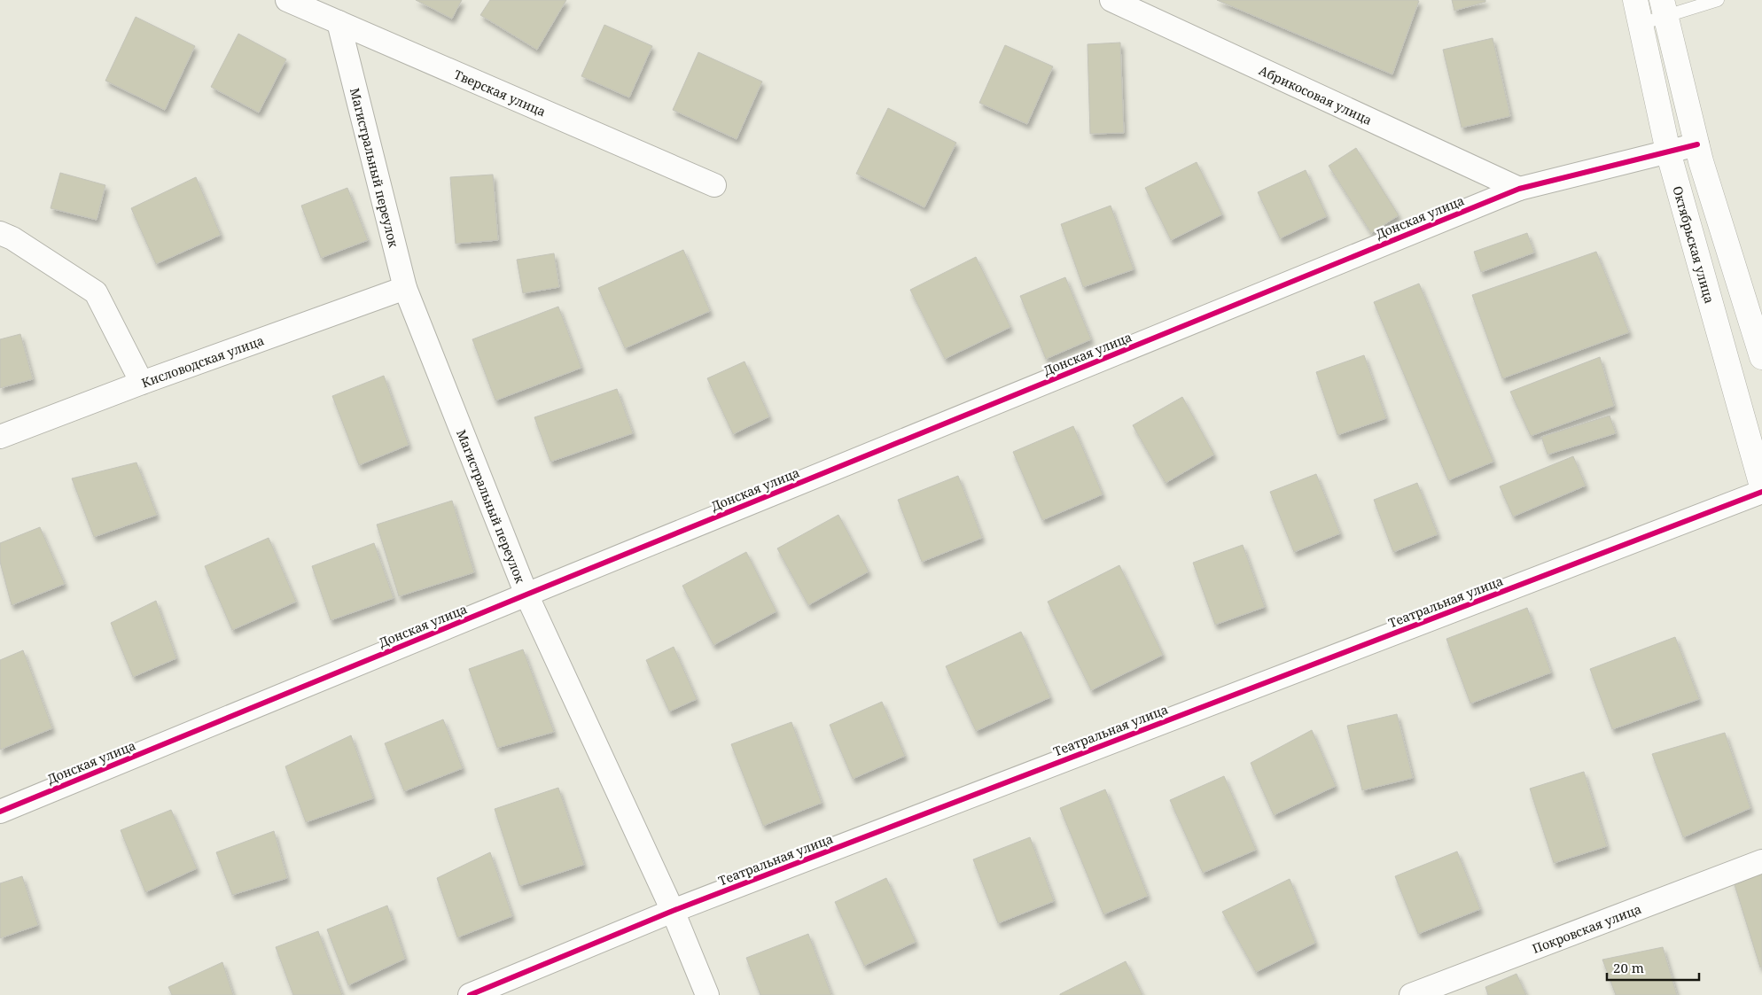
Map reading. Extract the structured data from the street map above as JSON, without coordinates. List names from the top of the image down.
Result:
{
  "streets": {
    "main road": ["Октябрьская улица"],
    "street": [
      "Тверская улица",
      "Абрикосовая улица",
      "Магистральный переулок",
      "Донская улица",
      "Кисловодская улица",
      "Театральная улица",
      "Покровская улица"
    ]
  },
  "crossings": [
    ["Тверская улица", "Магистральный переулок"],
    ["Абрикосовая улица", "Донская улица"],
    ["Магистральный переулок", "Донская улица"],
    ["Магистральный переулок", "Кисловодская улица"],
    ["Магистральный переулок", "Театральная улица"],
    ["Донская улица", "Октябрьская улица"]
  ],
  "scale_bar": "20 m"
}
